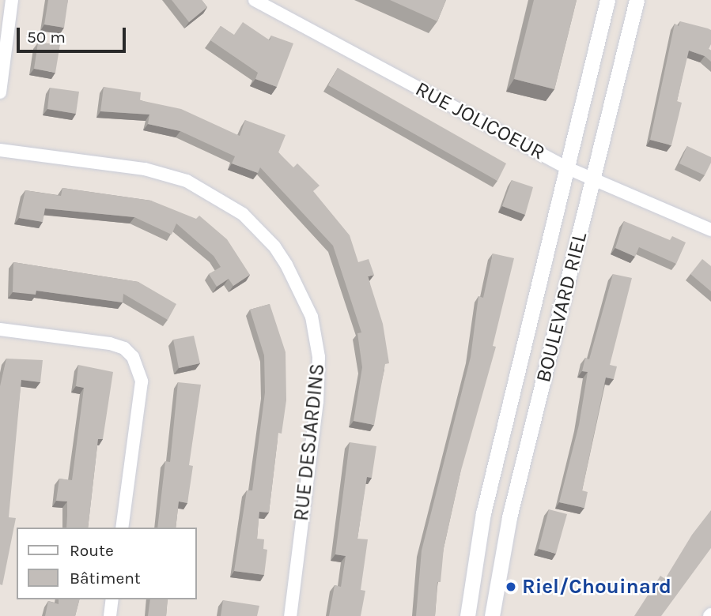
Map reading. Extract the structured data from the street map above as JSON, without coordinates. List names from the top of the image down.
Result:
{
  "streets": {
    "street": ["RUE JOLICOEUR", "BOULEVARD RIEL", "RUE DESJARDINS"]
  },
  "crossings": [
    ["RUE JOLICOEUR", "BOULEVARD RIEL"]
  ],
  "places": ["Riel/Chouinard"],
  "legend": ["Route", "Bâtiment"],
  "scale_bar": "50 m"
}
